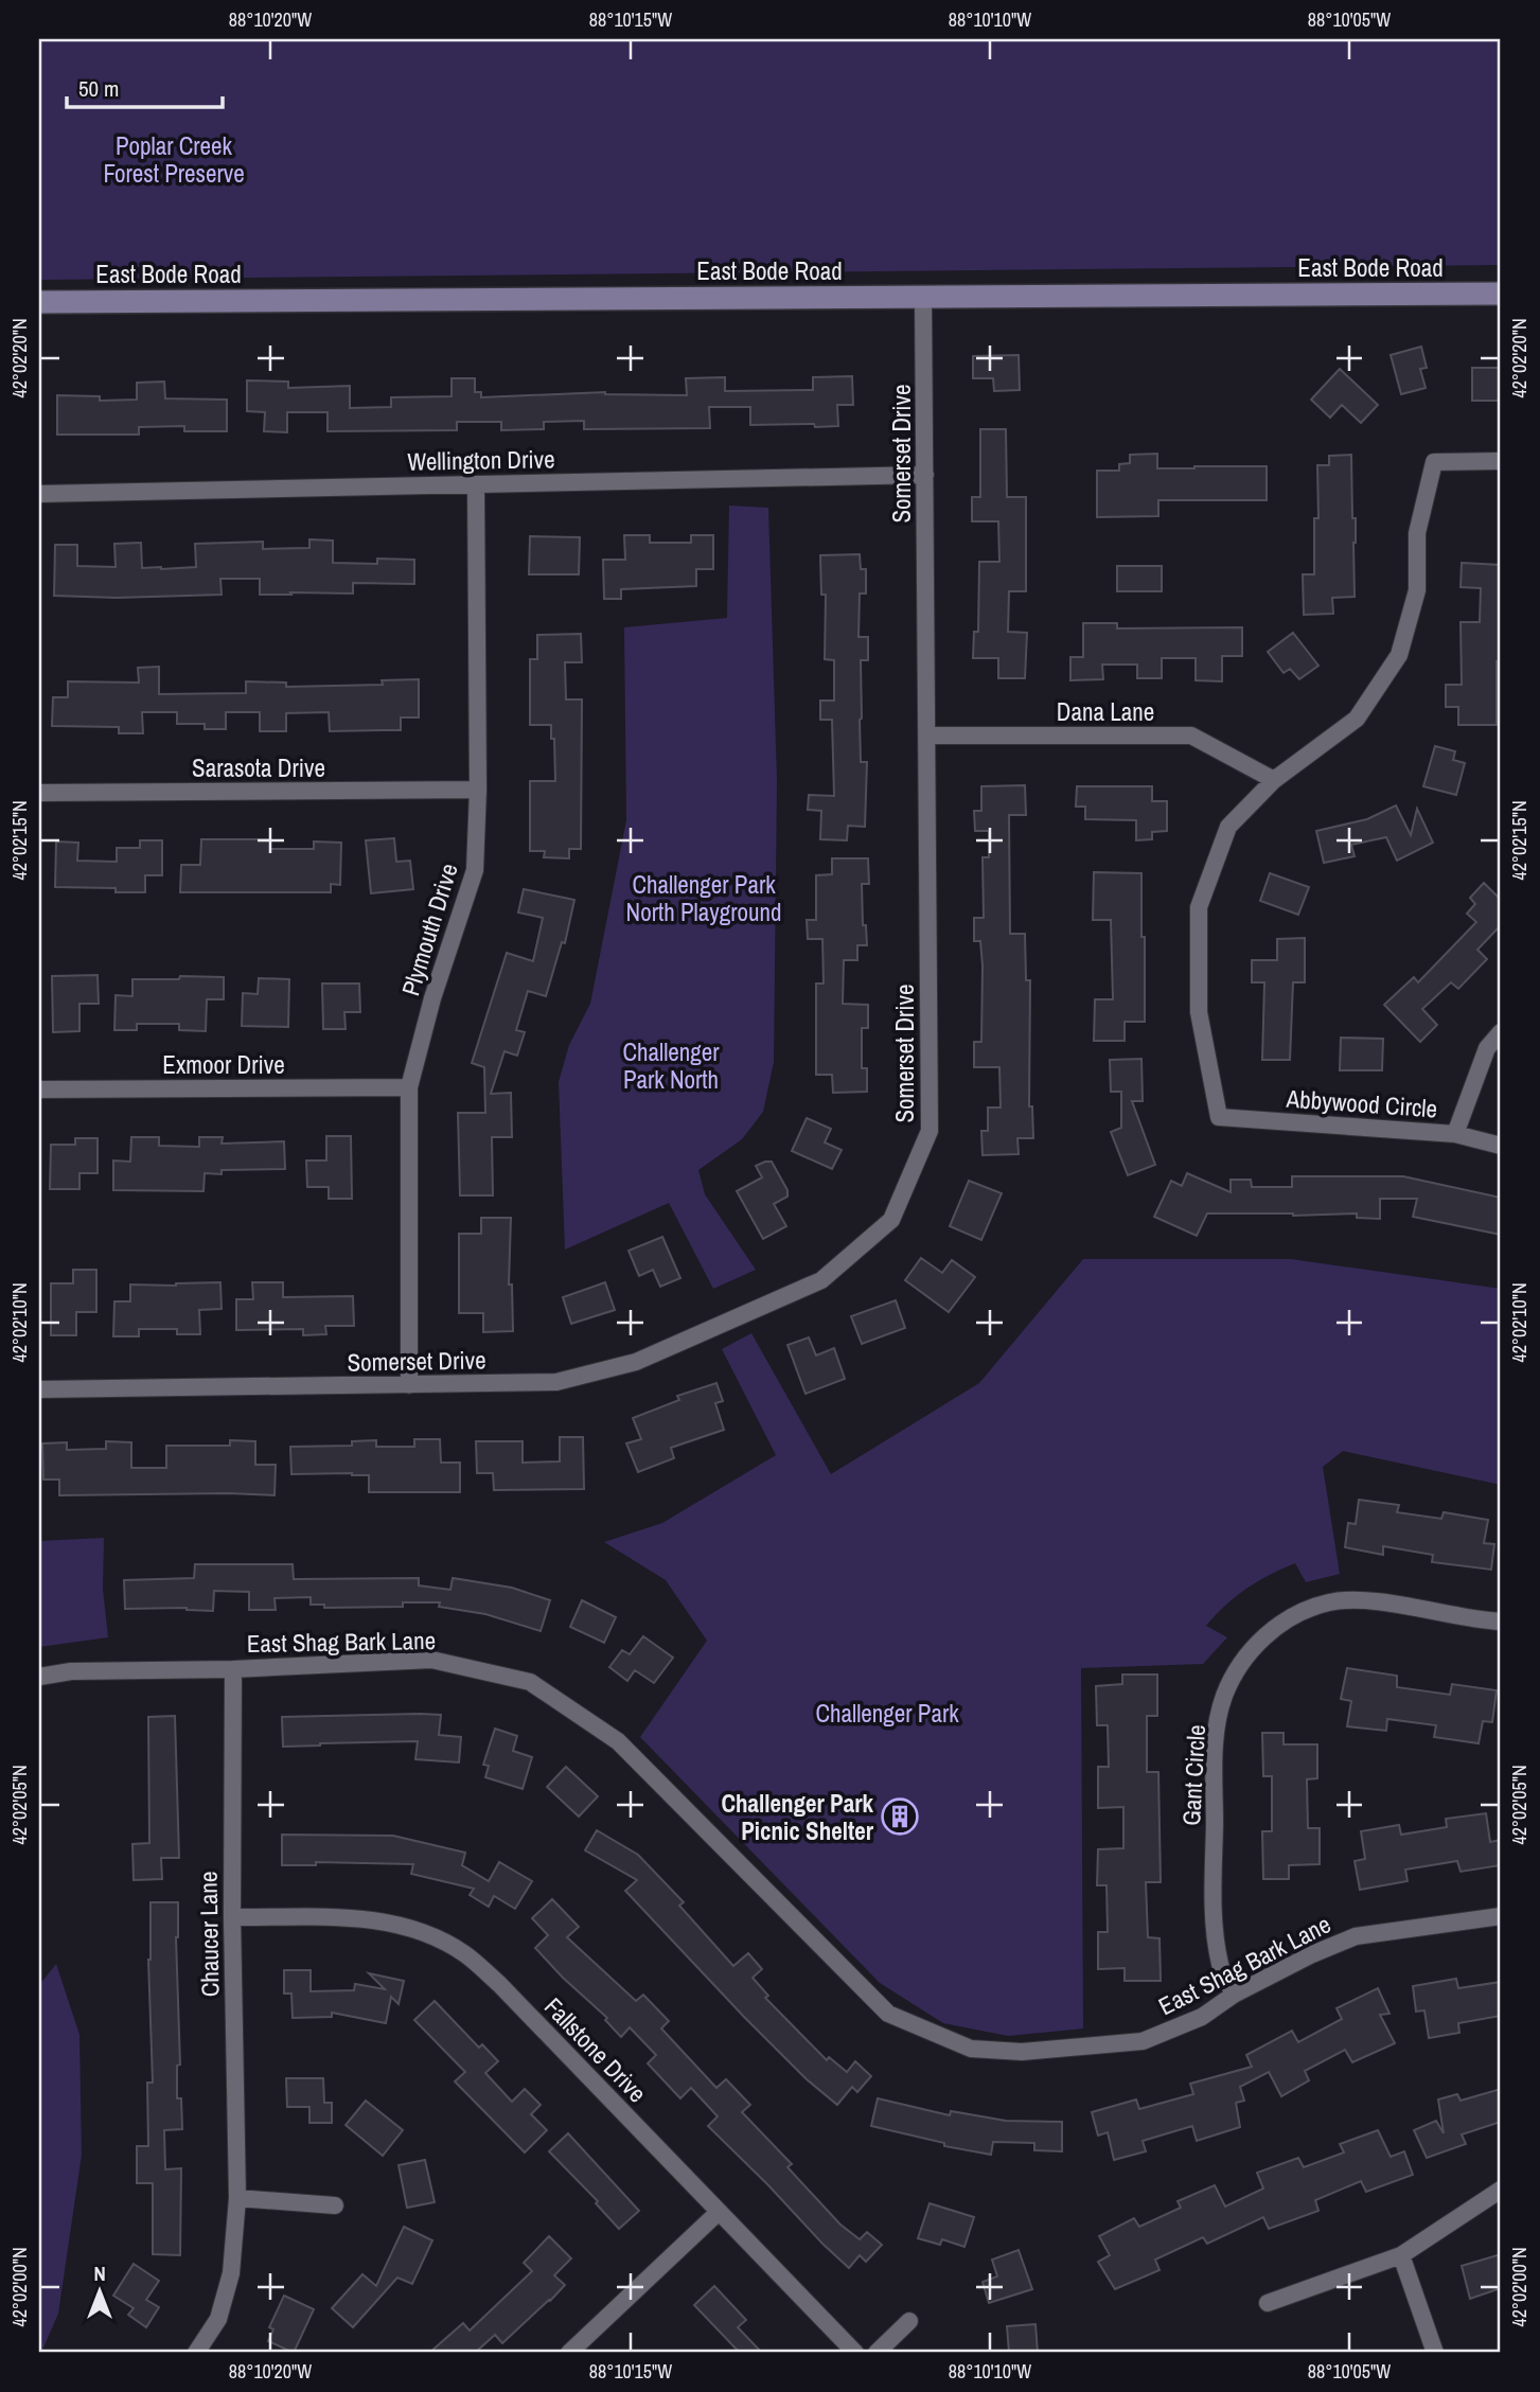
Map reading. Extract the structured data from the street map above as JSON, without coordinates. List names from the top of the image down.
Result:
{
  "streets": {
    "street": [
      "East Bode Road",
      "Somerset Drive",
      "Wellington Drive",
      "Dana Lane",
      "Sarasota Drive",
      "Plymouth Drive",
      "Exmoor Drive",
      "Abbywood Circle",
      "East Shag Bark Lane",
      "Gant Circle",
      "Chaucer Lane",
      "Fallstone Drive"
    ]
  },
  "crossings": [
    ["East Bode Road", "Somerset Drive"],
    ["Somerset Drive", "Wellington Drive"],
    ["Somerset Drive", "Dana Lane"],
    ["Somerset Drive", "Plymouth Drive"],
    ["Wellington Drive", "Plymouth Drive"],
    ["Dana Lane", "Abbywood Circle"],
    ["Sarasota Drive", "Plymouth Drive"],
    ["Plymouth Drive", "Exmoor Drive"],
    ["East Shag Bark Lane", "Gant Circle"],
    ["East Shag Bark Lane", "Chaucer Lane"],
    ["Chaucer Lane", "Fallstone Drive"]
  ],
  "parks": [
    "Poplar Creek Forest Preserve",
    "Challenger Park North Playground",
    "Challenger Park North",
    "Challenger Park"
  ],
  "places": {
    "building": ["Challenger Park Picnic Shelter"]
  },
  "scale_bar": "50 m",
  "north": "top",
  "coordinates": [
    "88°10'20\"W",
    "88°10'15\"W",
    "88°10'10\"W",
    "88°10'05\"W",
    "42°02'20\"N",
    "42°02'15\"N",
    "42°02'10\"N",
    "42°02'05\"N",
    "42°02'00\"N"
  ]
}
